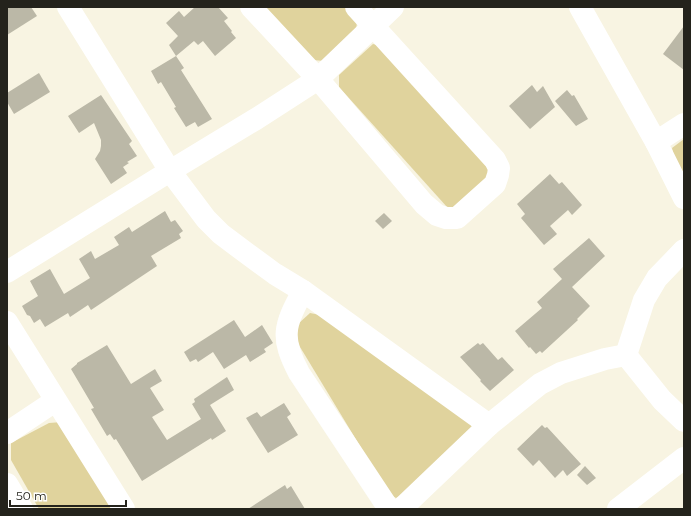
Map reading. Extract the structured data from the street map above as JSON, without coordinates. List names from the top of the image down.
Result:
{
  "scale_bar": "50 m"
}
